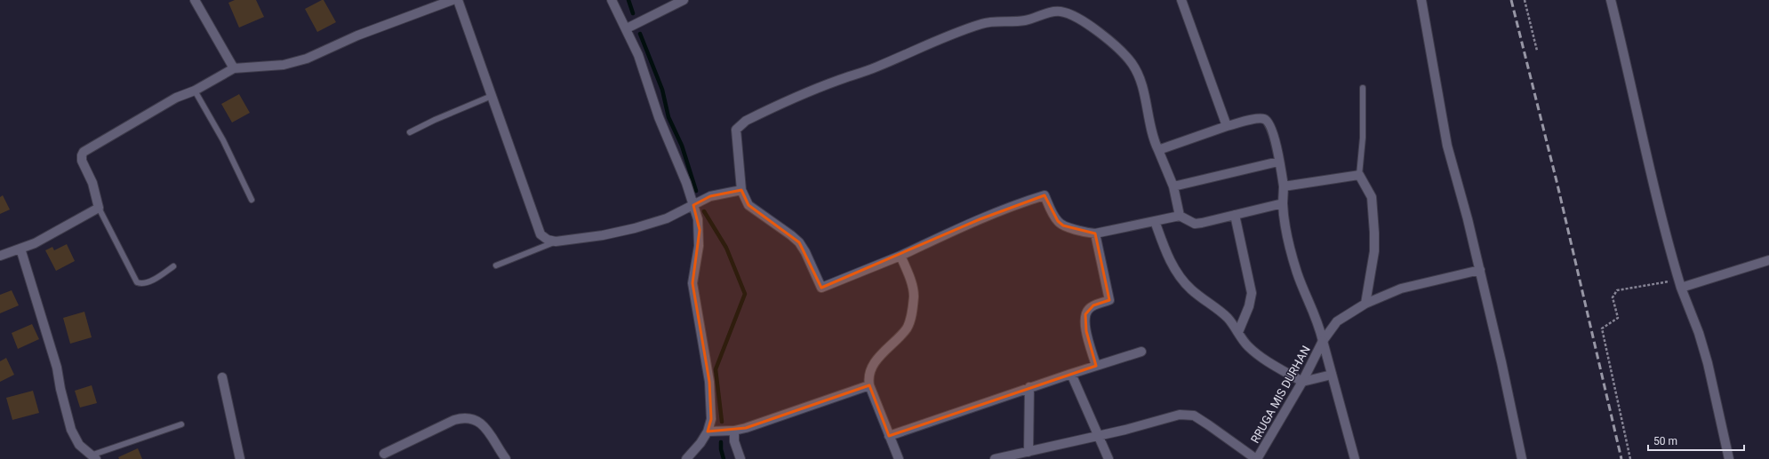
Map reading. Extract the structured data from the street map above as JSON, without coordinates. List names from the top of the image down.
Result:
{
  "streets": {
    "street": ["RRUGA MIS DURHAN"]
  },
  "scale_bar": "50 m"
}
